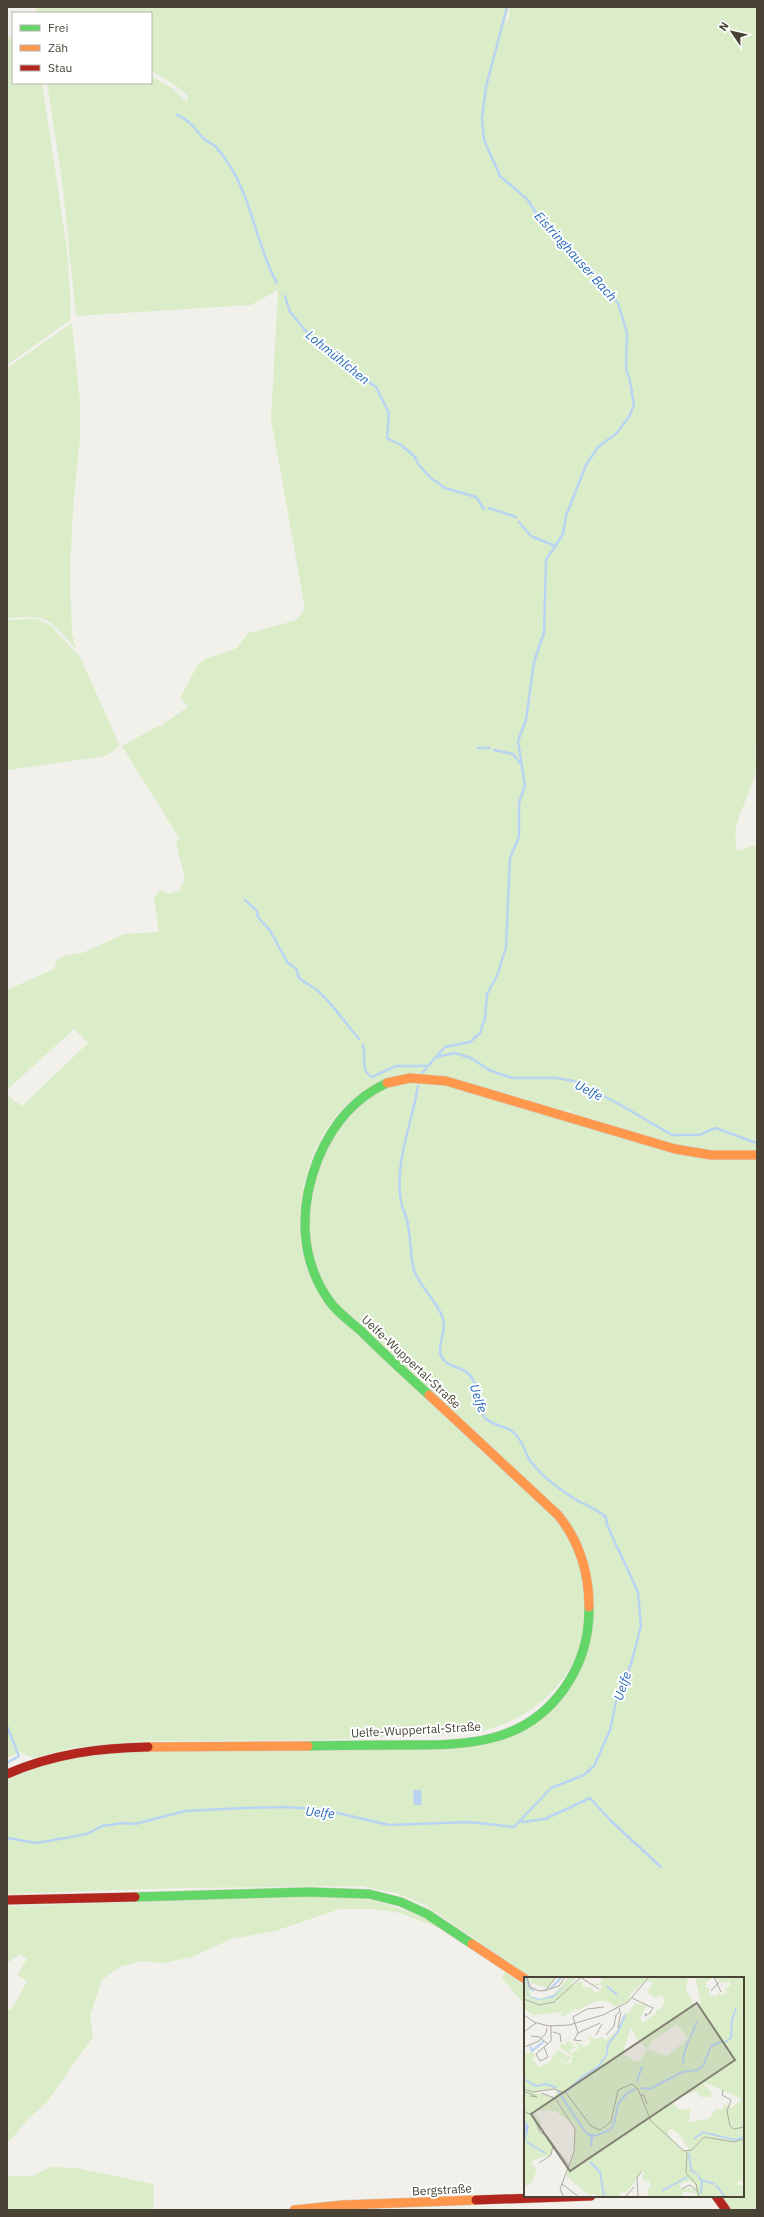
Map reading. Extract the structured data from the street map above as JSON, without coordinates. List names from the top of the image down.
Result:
{
  "streets": {
    "main road": ["Uelfe-Wuppertal-Straße", "Bergstraße"]
  },
  "water": ["Eistringhauser Bach", "Lohmühlchen", "Uelfe"],
  "legend": ["Frei", "Zäh", "Stau"],
  "north": "top left"
}
